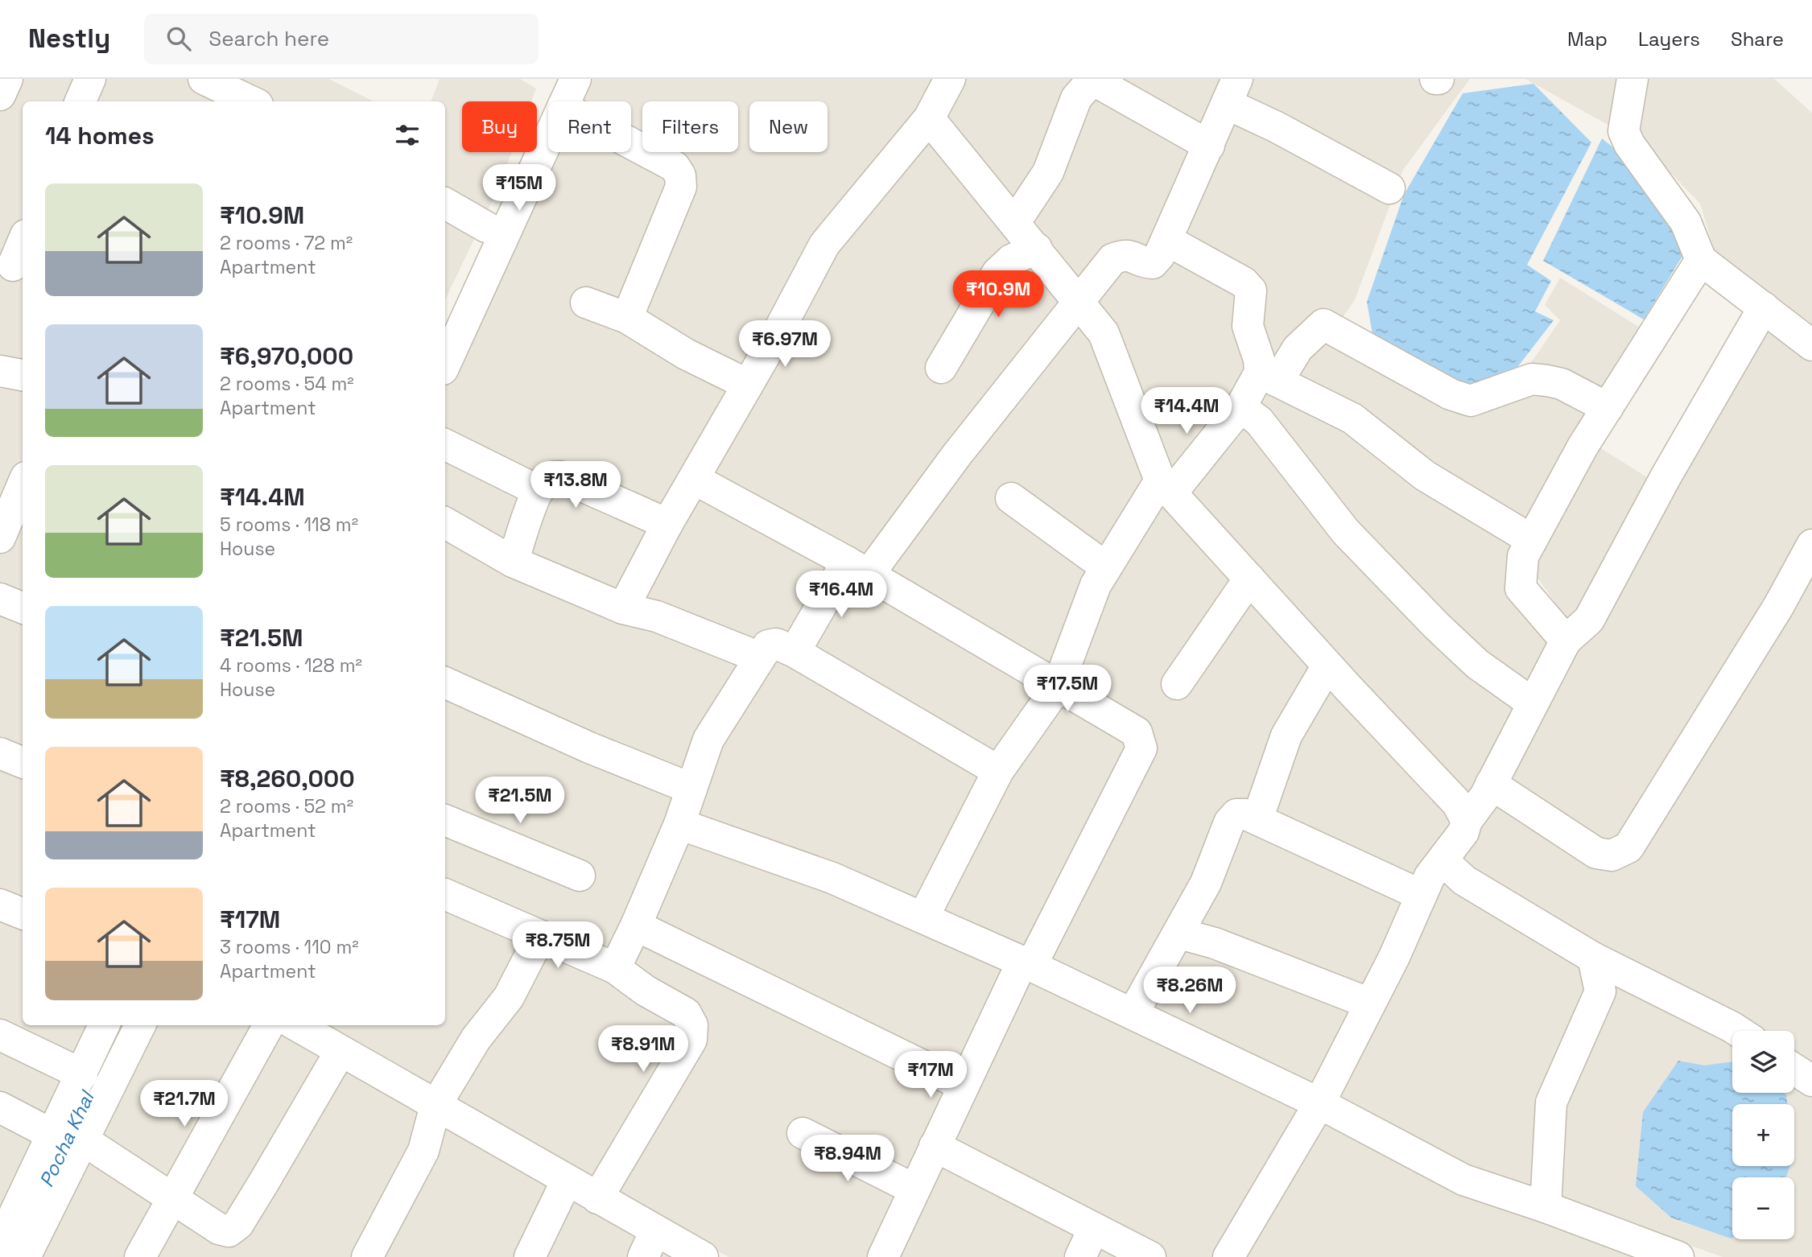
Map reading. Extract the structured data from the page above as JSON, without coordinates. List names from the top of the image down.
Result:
{
  "water": ["Pocha Khal"],
  "page": {
    "header": "Nestly",
    "search": "Search here",
    "nav": ["Map", "Layers", "Share"],
    "chip": [
      "Buy",
      "Rent",
      "Filters",
      "New"
    ],
    "heading": "14 homes",
    "price": [
      "₹15M",
      "₹10.9M",
      "₹6.97M",
      "₹14.4M",
      "₹13.8M",
      "₹16.4M",
      "₹17.5M",
      "₹21.5M",
      "₹8.75M",
      "₹8.26M",
      "₹8.91M",
      "₹17M",
      "₹21.7M",
      "₹8.94M"
    ],
    "list": [
      {
        "name": "₹10.9M",
        "note": "2 rooms · 72 m² · Apartment"
      },
      {
        "name": "₹6,970,000",
        "note": "2 rooms · 54 m² · Apartment"
      },
      {
        "name": "₹14.4M",
        "note": "5 rooms · 118 m² · House"
      },
      {
        "name": "₹21.5M",
        "note": "4 rooms · 128 m² · House"
      },
      {
        "name": "₹8,260,000",
        "note": "2 rooms · 52 m² · Apartment"
      },
      {
        "name": "₹17M",
        "note": "3 rooms · 110 m² · Apartment"
      }
    ],
    "map_buttons": ["+", "−"]
  }
}
